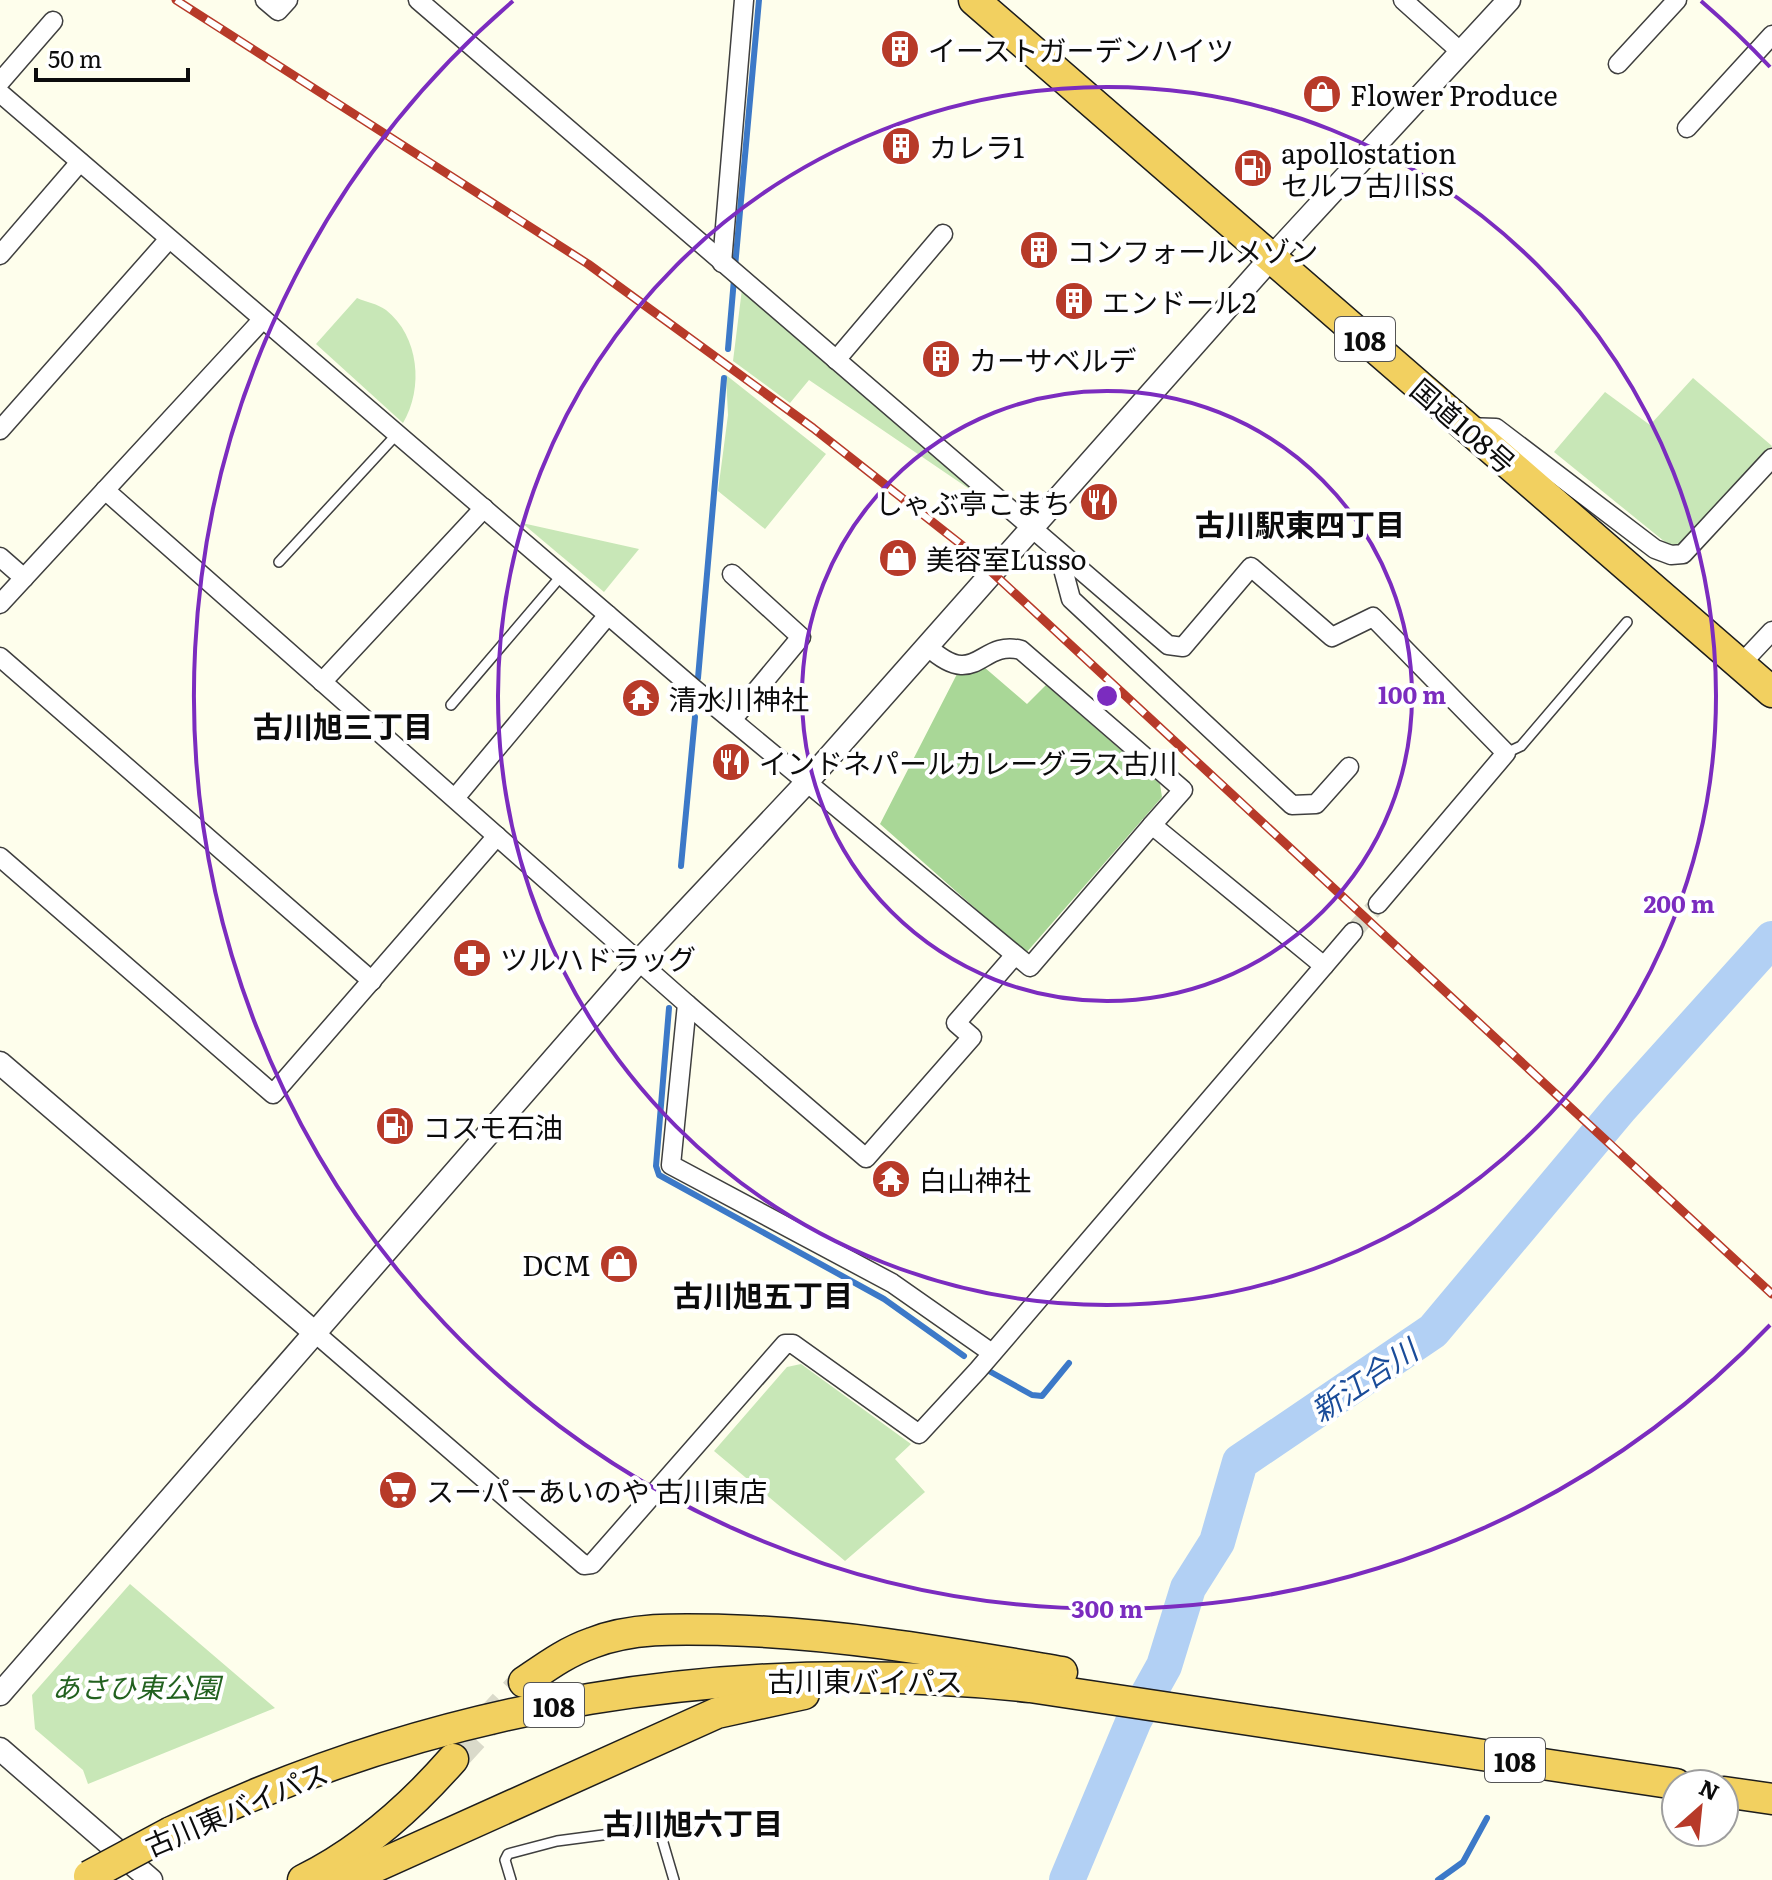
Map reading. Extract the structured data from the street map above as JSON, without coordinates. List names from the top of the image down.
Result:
{
  "streets": {
    "highway": ["108", "国道108号", "古川東バイパス"]
  },
  "districts": [
    "古川駅東四丁目",
    "古川旭三丁目",
    "古川旭五丁目",
    "古川旭六丁目"
  ],
  "water": ["新江合川"],
  "parks": ["あさひ東公園"],
  "places": {
    "building": [
      "イーストガーデンハイツ",
      "カレラ1",
      "コンフォールメゾン",
      "エンドール2",
      "カーサベルデ"
    ],
    "shop": ["Flower Produce", "美容室Lusso", "DCM"],
    "fuel station": ["apollostation セルフ古川SS", "コスモ石油"],
    "restaurant": ["しゃぶ亭こまち", "インドネパールカレーグラス古川"],
    "temple": ["清水川神社", "白山神社"],
    "pharmacy": ["ツルハドラッグ"],
    "supermarket": ["スーパーあいのや 古川東店"]
  },
  "scale_bar": "50 m",
  "north": "top right",
  "rings": ["100 m", "200 m", "300 m"]
}
